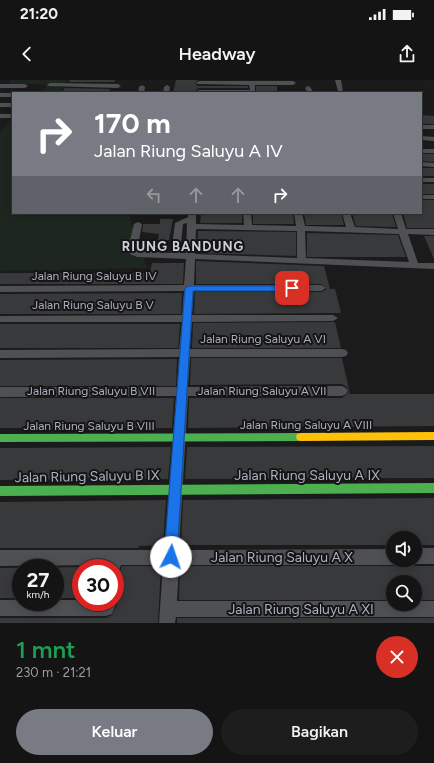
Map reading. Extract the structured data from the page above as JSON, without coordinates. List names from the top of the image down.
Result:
{
  "streets": {
    "street": [
      "Jalan Riung Saluyu B IV",
      "Jalan Riung Saluyu B V",
      "Jalan Riung Saluyu A VI",
      "Jalan Riung Saluyu B VII",
      "Jalan Riung Saluyu A VII",
      "Jalan Riung Saluyu A VIII",
      "Jalan Riung Saluyu B VIII",
      "Jalan Riung Saluyu A IX",
      "Jalan Riung Saluyu B IX",
      "Jalan Riung Saluyu A X",
      "Jalan Riung Saluyu A XI"
    ]
  },
  "crossings": [
    ["Jalan Riung Saluyu B VII", "Jalan Riung Saluyu A VII"],
    ["Jalan Riung Saluyu A VIII", "Jalan Riung Saluyu B VIII"],
    ["Jalan Riung Saluyu A IX", "Jalan Riung Saluyu B IX"]
  ],
  "districts": ["RIUNG BANDUNG"],
  "page": {
    "status": "21:20",
    "header": "Headway",
    "turn": ["170 m", "Jalan Riung Saluyu A IV"],
    "speed": "27 km/h",
    "limit": "30",
    "heading": ["1 mnt", "230 m · 21:21"],
    "buttons": ["Keluar", "Bagikan"]
  }
}
